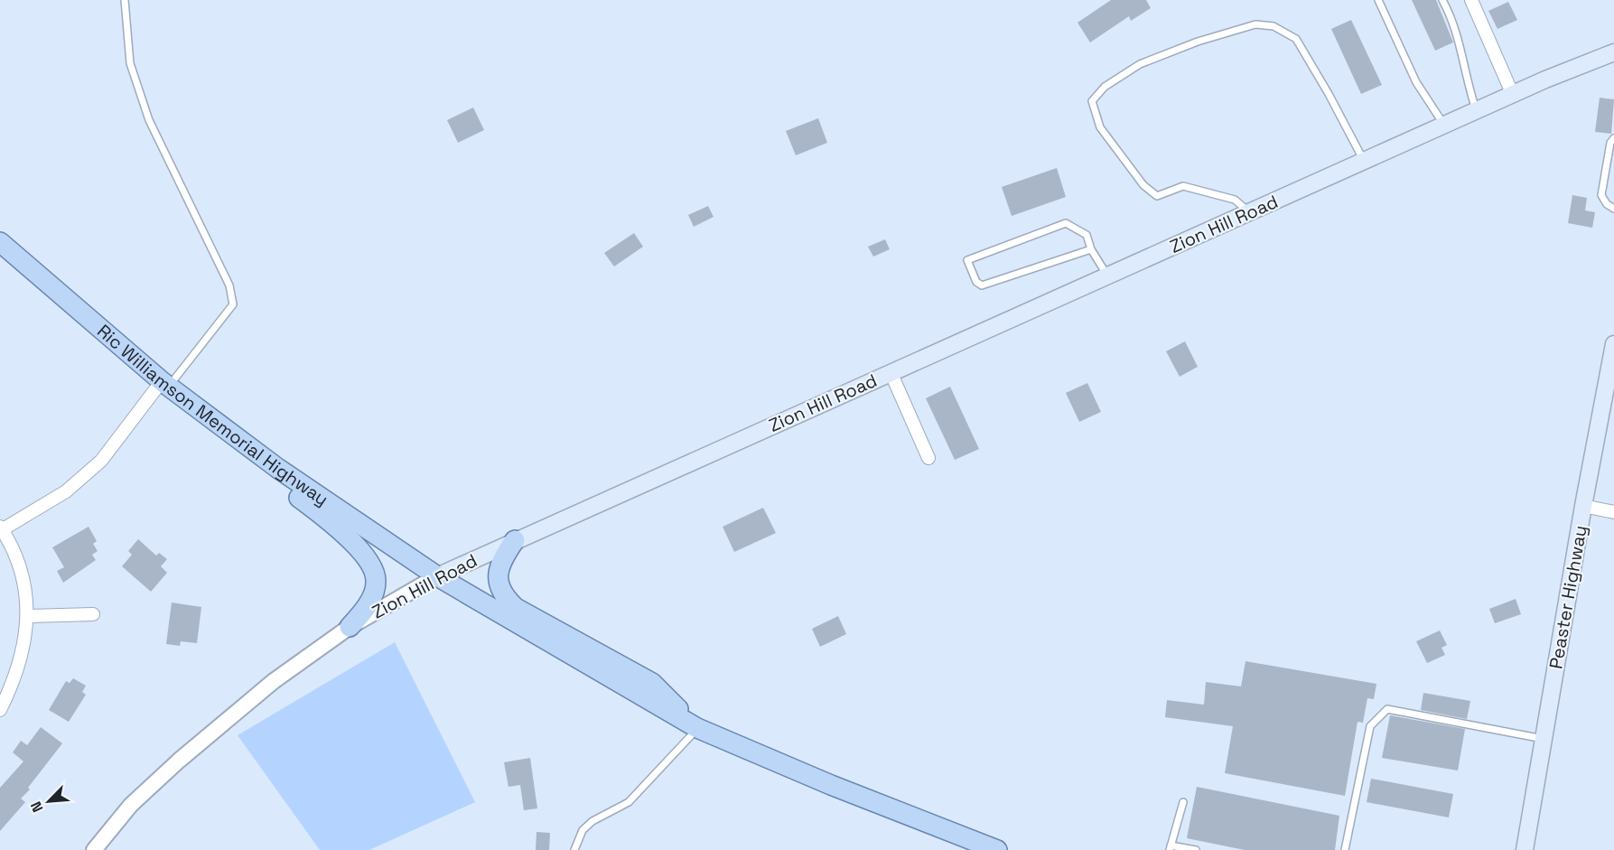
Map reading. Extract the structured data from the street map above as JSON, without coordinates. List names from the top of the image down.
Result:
{
  "streets": {
    "main road": ["Zion Hill Road", "Ric Williamson Memorial Highway", "Peaster Highway"]
  },
  "crossings": [
    ["Zion Hill Road", "Ric Williamson Memorial Highway"]
  ],
  "north": "bottom left"
}
